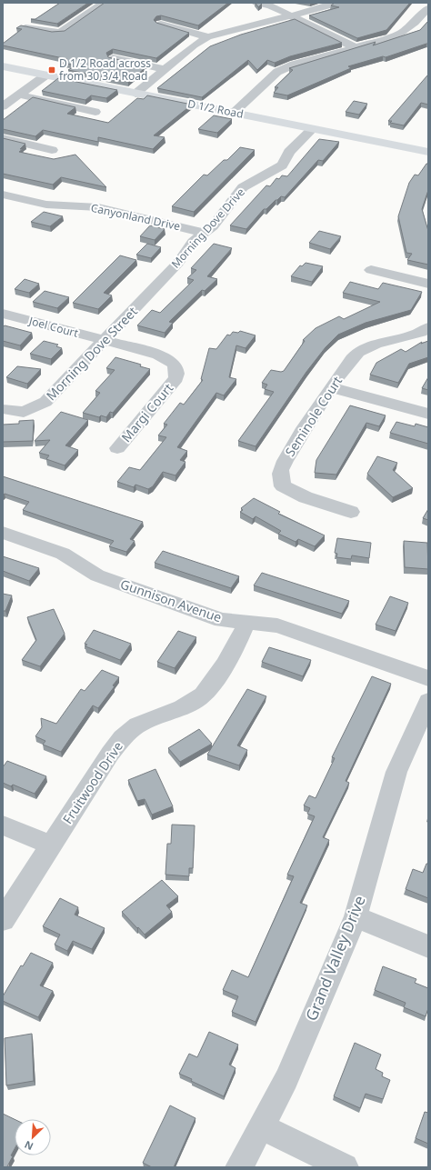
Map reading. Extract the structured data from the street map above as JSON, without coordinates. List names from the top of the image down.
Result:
{
  "streets": {
    "main road": ["D 1/2 Road"],
    "street": [
      "Canyonland Drive",
      "Morning Dove Drive",
      "Joel Court",
      "Morning Dove Street",
      "Margi Court",
      "Seminole Court",
      "Gunnison Avenue",
      "Fruitwood Drive",
      "Grand Valley Drive"
    ]
  },
  "crossings": [
    ["D 1/2 Road", "Morning Dove Drive"],
    ["Canyonland Drive", "Morning Dove Drive"],
    ["Morning Dove Drive", "Morning Dove Street"],
    ["Joel Court", "Morning Dove Street"],
    ["Joel Court", "Margi Court"],
    ["Morning Dove Street", "Margi Court"],
    ["Gunnison Avenue", "Fruitwood Drive"]
  ],
  "places": {
    "transit": ["D 1/2 Road across from 30 3/4 Road"]
  },
  "north": "bottom left"
}
